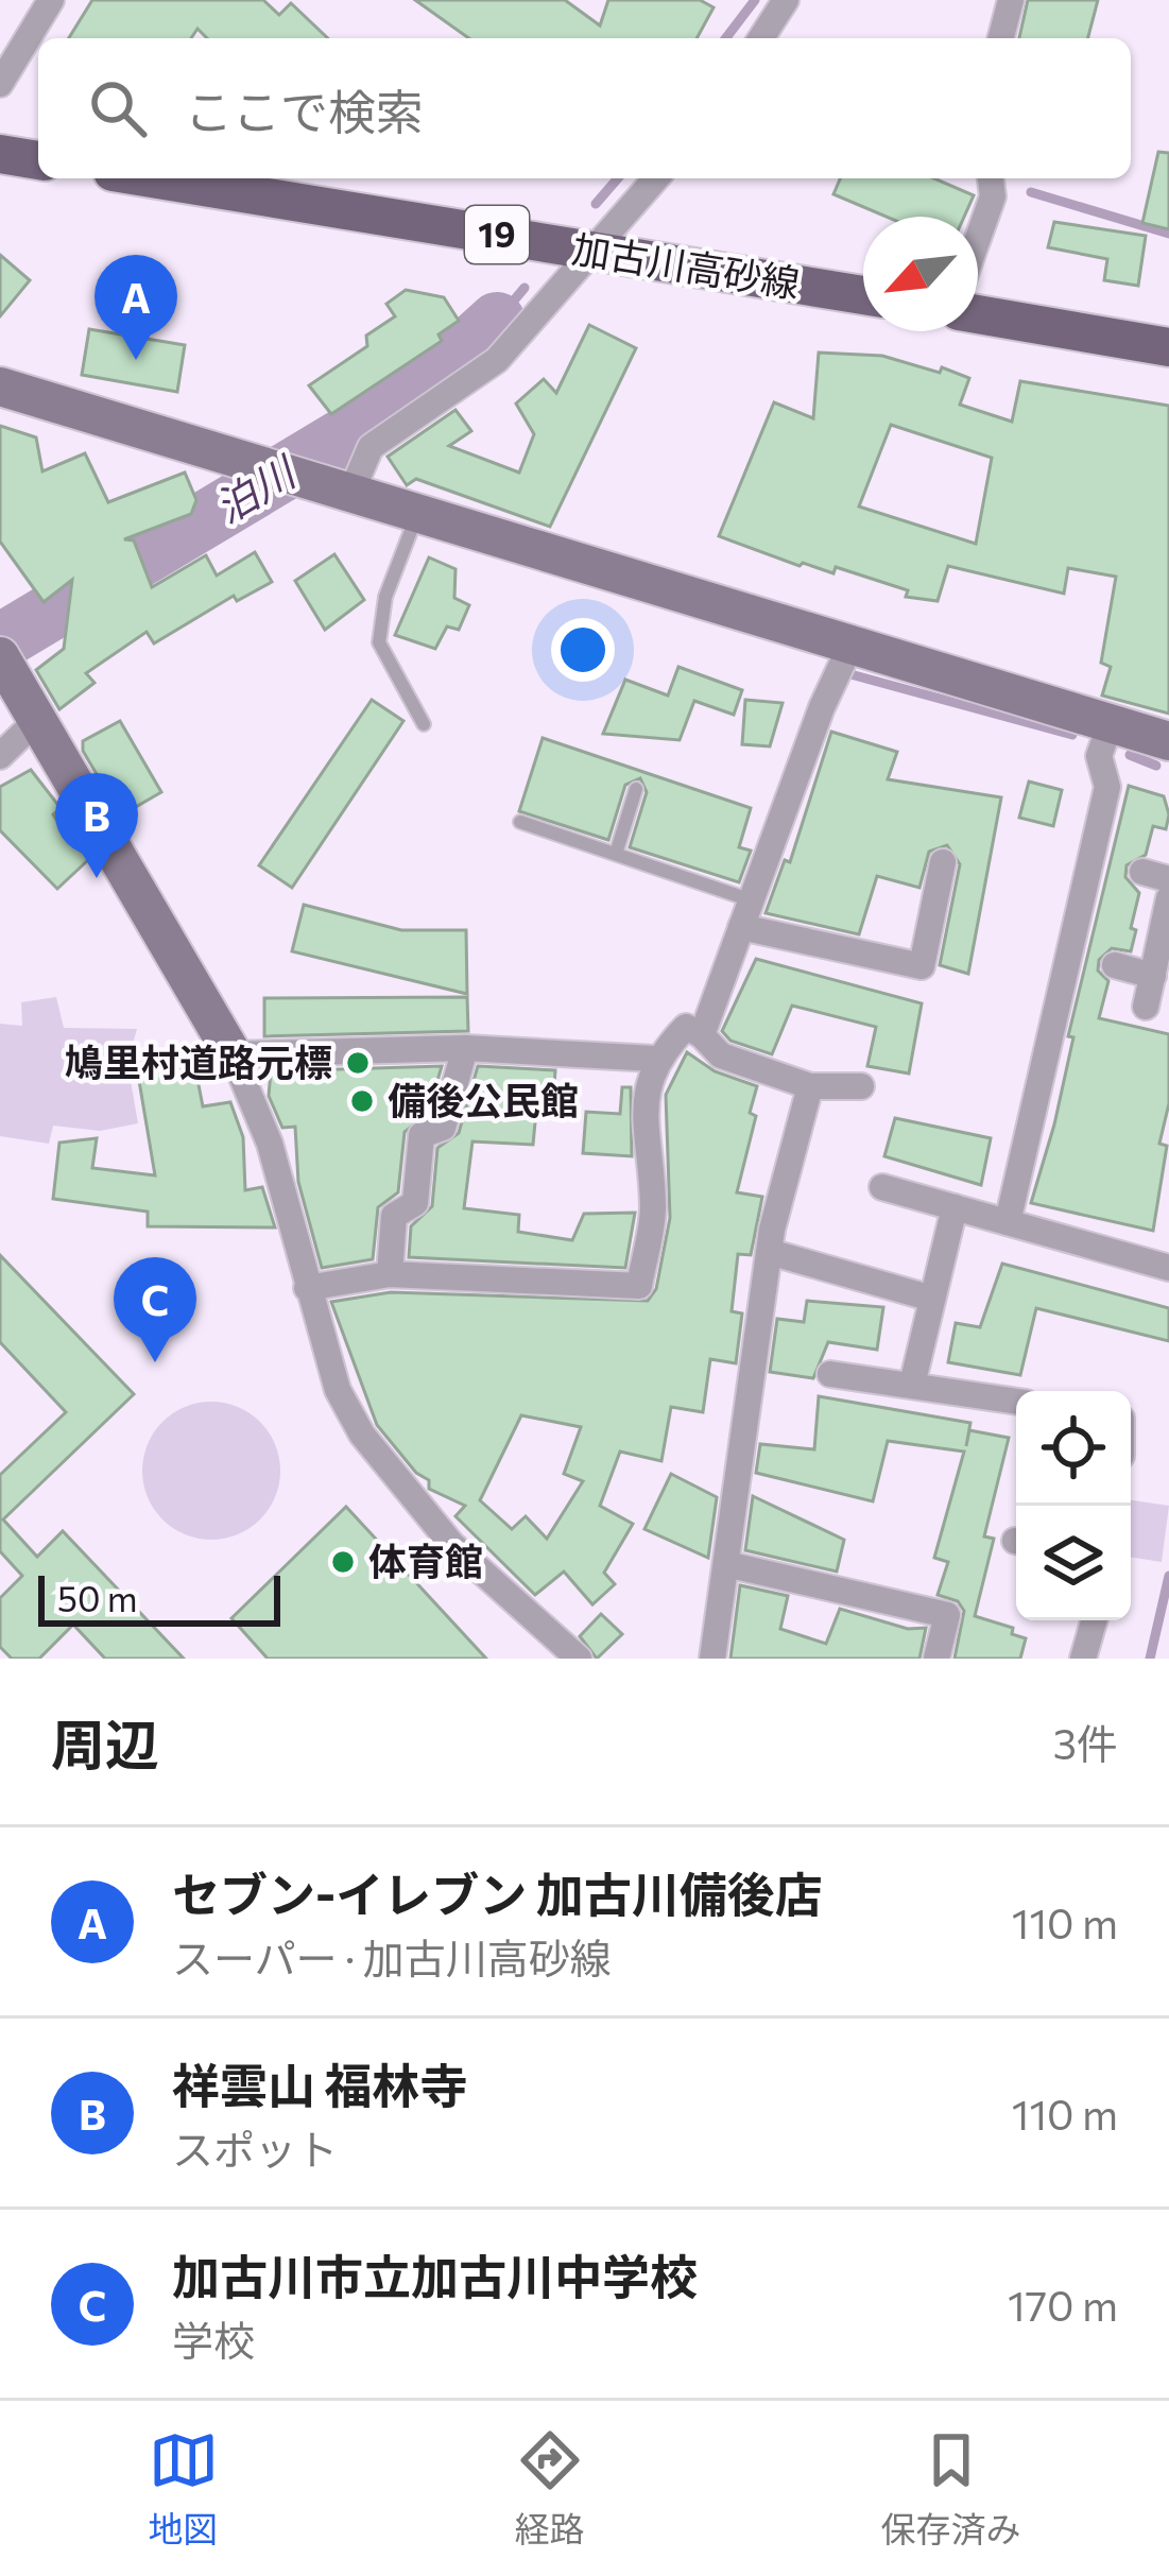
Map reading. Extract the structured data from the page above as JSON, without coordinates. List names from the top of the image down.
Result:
{
  "streets": {
    "main road": ["19", "加古川高砂線"]
  },
  "water": ["泊川"],
  "places": ["鳩里村道路元標", "備後公民館", "体育館"],
  "scale_bar": "50 m",
  "north": "bottom left",
  "page": {
    "search": "ここで検索",
    "pins": ["A", "B", "C"],
    "scale": "50 m",
    "heading": ["周辺", "3件"],
    "list": [
      {
        "mark": "A",
        "name": "セブン-イレブン 加古川備後店",
        "note": "スーパー · 加古川高砂線",
        "value": "110 m"
      },
      {
        "mark": "B",
        "name": "祥雲山 福林寺",
        "note": "スポット",
        "value": "110 m"
      },
      {
        "mark": "C",
        "name": "加古川市立加古川中学校",
        "note": "学校",
        "value": "170 m"
      }
    ],
    "nav": ["地図", "経路", "保存済み"]
  }
}
